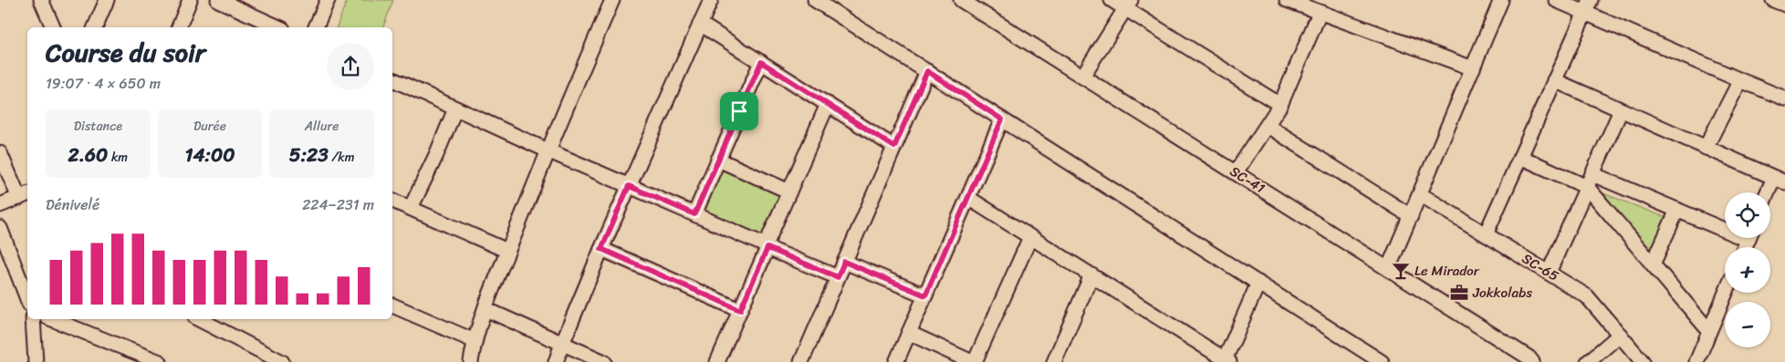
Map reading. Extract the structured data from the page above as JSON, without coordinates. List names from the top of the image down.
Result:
{
  "streets": {
    "street": ["SC-41", "SC-65"]
  },
  "places": {
    "bar": ["Le Mirador"],
    "office": ["Jokkolabs"]
  },
  "page": {
    "heading": ["Course du soir", "19:07 · 4 × 650 m"],
    "stats": [
      ["Distance", "2.60 km"],
      ["Durée", "14:00"],
      ["Allure", "5:23 /km"]
    ],
    "chart": ["Dénivelé", "224–231 m"],
    "map_buttons": ["+", "−"]
  }
}
